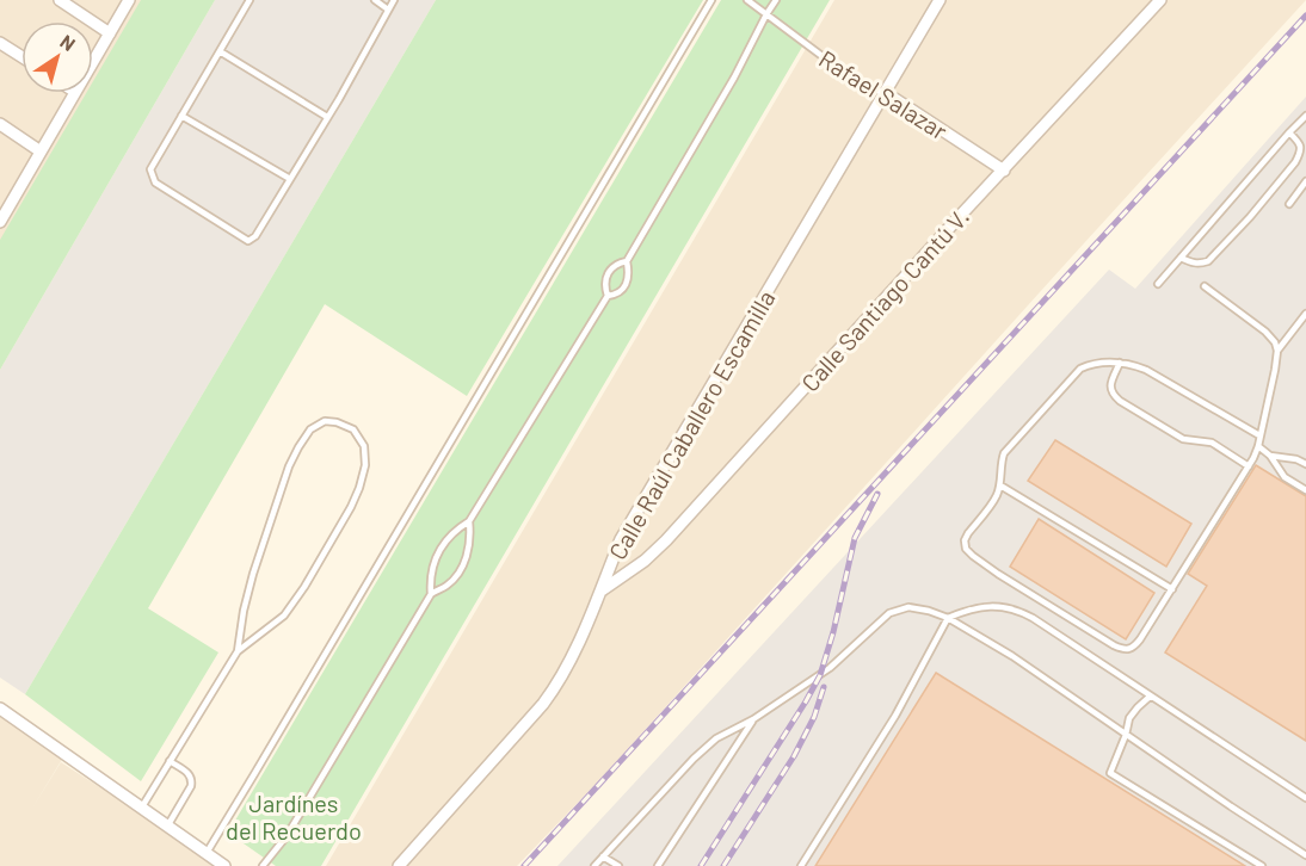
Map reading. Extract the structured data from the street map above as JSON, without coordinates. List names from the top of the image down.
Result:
{
  "streets": {
    "street": ["Rafael Salazar", "Calle Santiago Cantú V.", "Calle Raúl Caballero Escamilla"]
  },
  "crossings": [
    ["Rafael Salazar", "Calle Santiago Cantú V."],
    ["Rafael Salazar", "Calle Raúl Caballero Escamilla"],
    ["Calle Santiago Cantú V.", "Calle Raúl Caballero Escamilla"]
  ],
  "parks": ["Jardínes del Recuerdo"],
  "north": "top right"
}
